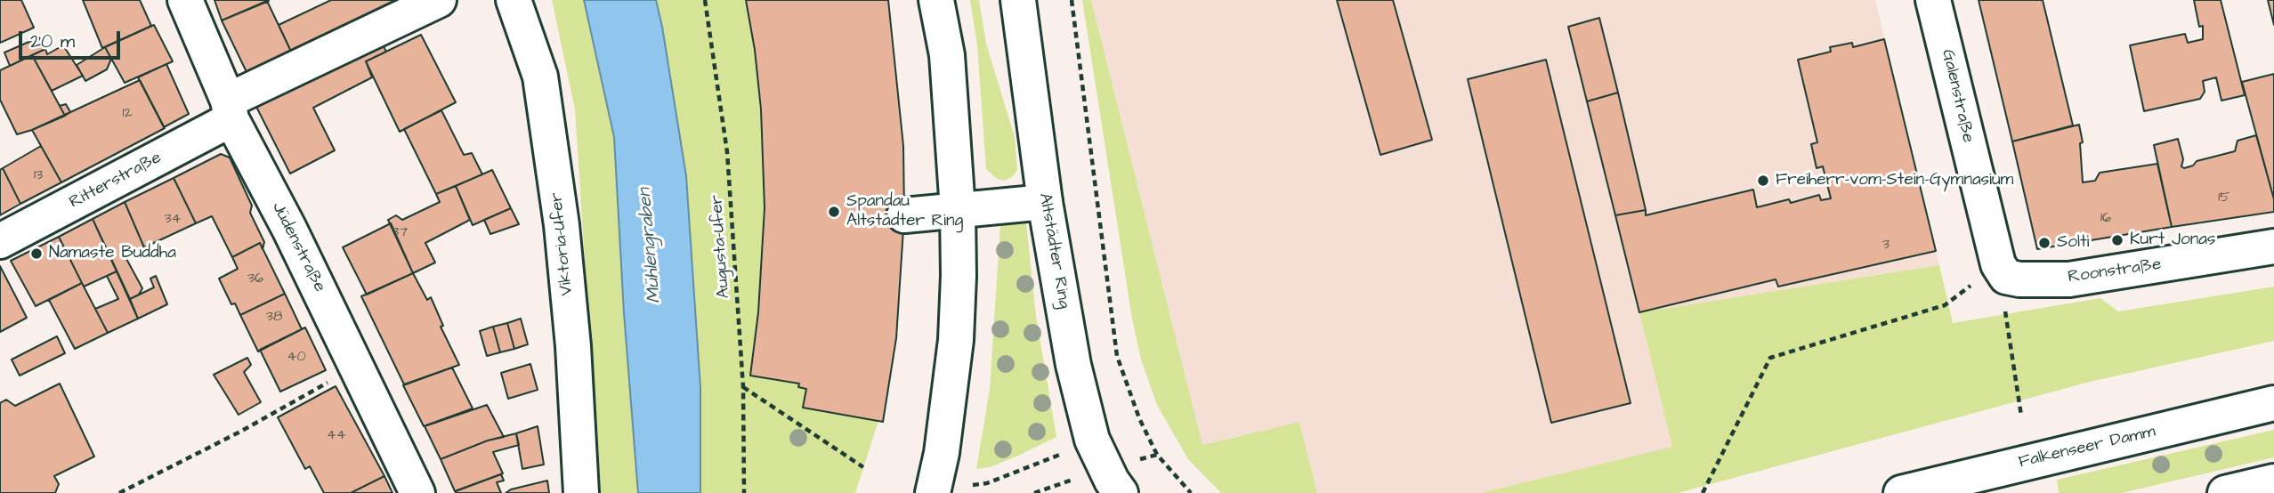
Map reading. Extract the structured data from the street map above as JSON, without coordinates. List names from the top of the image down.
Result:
{
  "streets": {
    "street": [
      "Galenstraße",
      "Ritterstraße",
      "Viktoria-Ufer",
      "Jüdenstraße",
      "Altstädter Ring",
      "Roonstraße",
      "Falkenseer Damm"
    ],
    "path": ["Augusta-Ufer"]
  },
  "crossings": [
    ["Galenstraße", "Roonstraße"],
    ["Ritterstraße", "Jüdenstraße"]
  ],
  "water": ["Mühlengraben"],
  "places": [
    "Freiherr-vom-Stein-Gymnasium",
    "Spandau Altstädter Ring",
    "Kurt Jonas",
    "Solti",
    "Namaste Buddha"
  ],
  "house_numbers": [
    "12",
    "13",
    "15",
    "16",
    "34",
    "37",
    "3",
    "36",
    "38",
    "40",
    "44"
  ],
  "scale_bar": "20 m"
}
